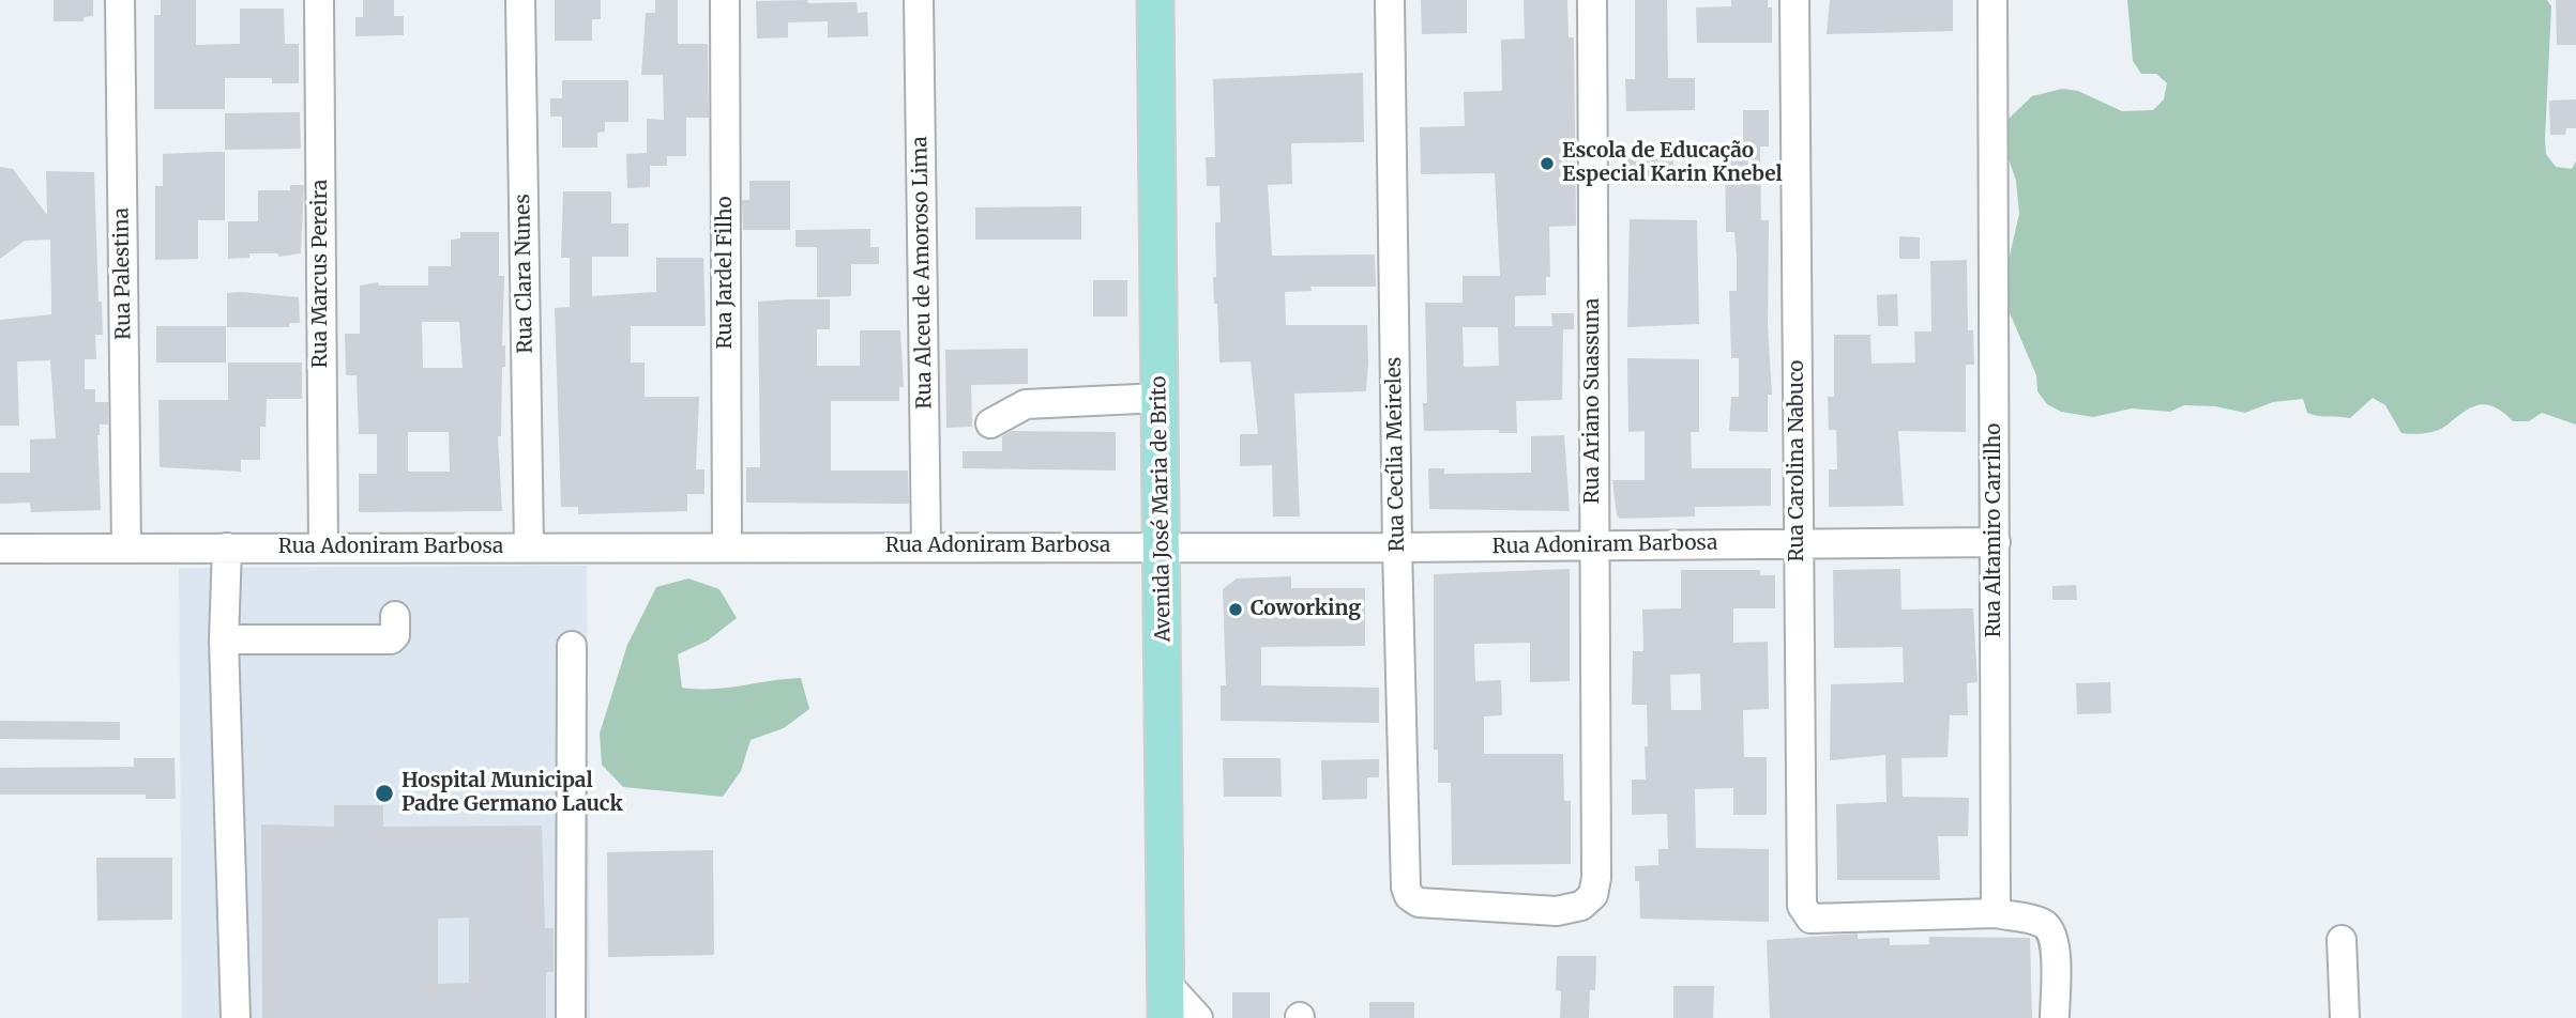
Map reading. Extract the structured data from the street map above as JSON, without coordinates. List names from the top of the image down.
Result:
{
  "streets": {
    "main road": ["Avenida José Maria de Brito"],
    "street": [
      "Rua Jardel Filho",
      "Rua Alceu de Amoroso Lima",
      "Rua Palestina",
      "Rua Marcus Pereira",
      "Rua Clara Nunes",
      "Rua Ariano Suassuna",
      "Rua Cecília Meireles",
      "Rua Carolina Nabuco",
      "Rua Altamiro Carrilho",
      "Rua Adoniram Barbosa"
    ]
  },
  "crossings": [
    ["Rua Jardel Filho", "Rua Adoniram Barbosa"],
    ["Rua Alceu de Amoroso Lima", "Rua Adoniram Barbosa"],
    ["Rua Palestina", "Rua Adoniram Barbosa"],
    ["Rua Marcus Pereira", "Rua Adoniram Barbosa"],
    ["Rua Clara Nunes", "Rua Adoniram Barbosa"],
    ["Rua Ariano Suassuna", "Rua Cecília Meireles"],
    ["Rua Ariano Suassuna", "Rua Adoniram Barbosa"],
    ["Rua Cecília Meireles", "Rua Adoniram Barbosa"],
    ["Rua Carolina Nabuco", "Rua Altamiro Carrilho"],
    ["Rua Carolina Nabuco", "Rua Adoniram Barbosa"],
    ["Avenida José Maria de Brito", "Rua Adoniram Barbosa"],
    ["Rua Altamiro Carrilho", "Rua Adoniram Barbosa"]
  ],
  "places": ["Escola de Educação Especial Karin Knebel", "Coworking", "Hospital Municipal Padre Germano Lauck"]
}
